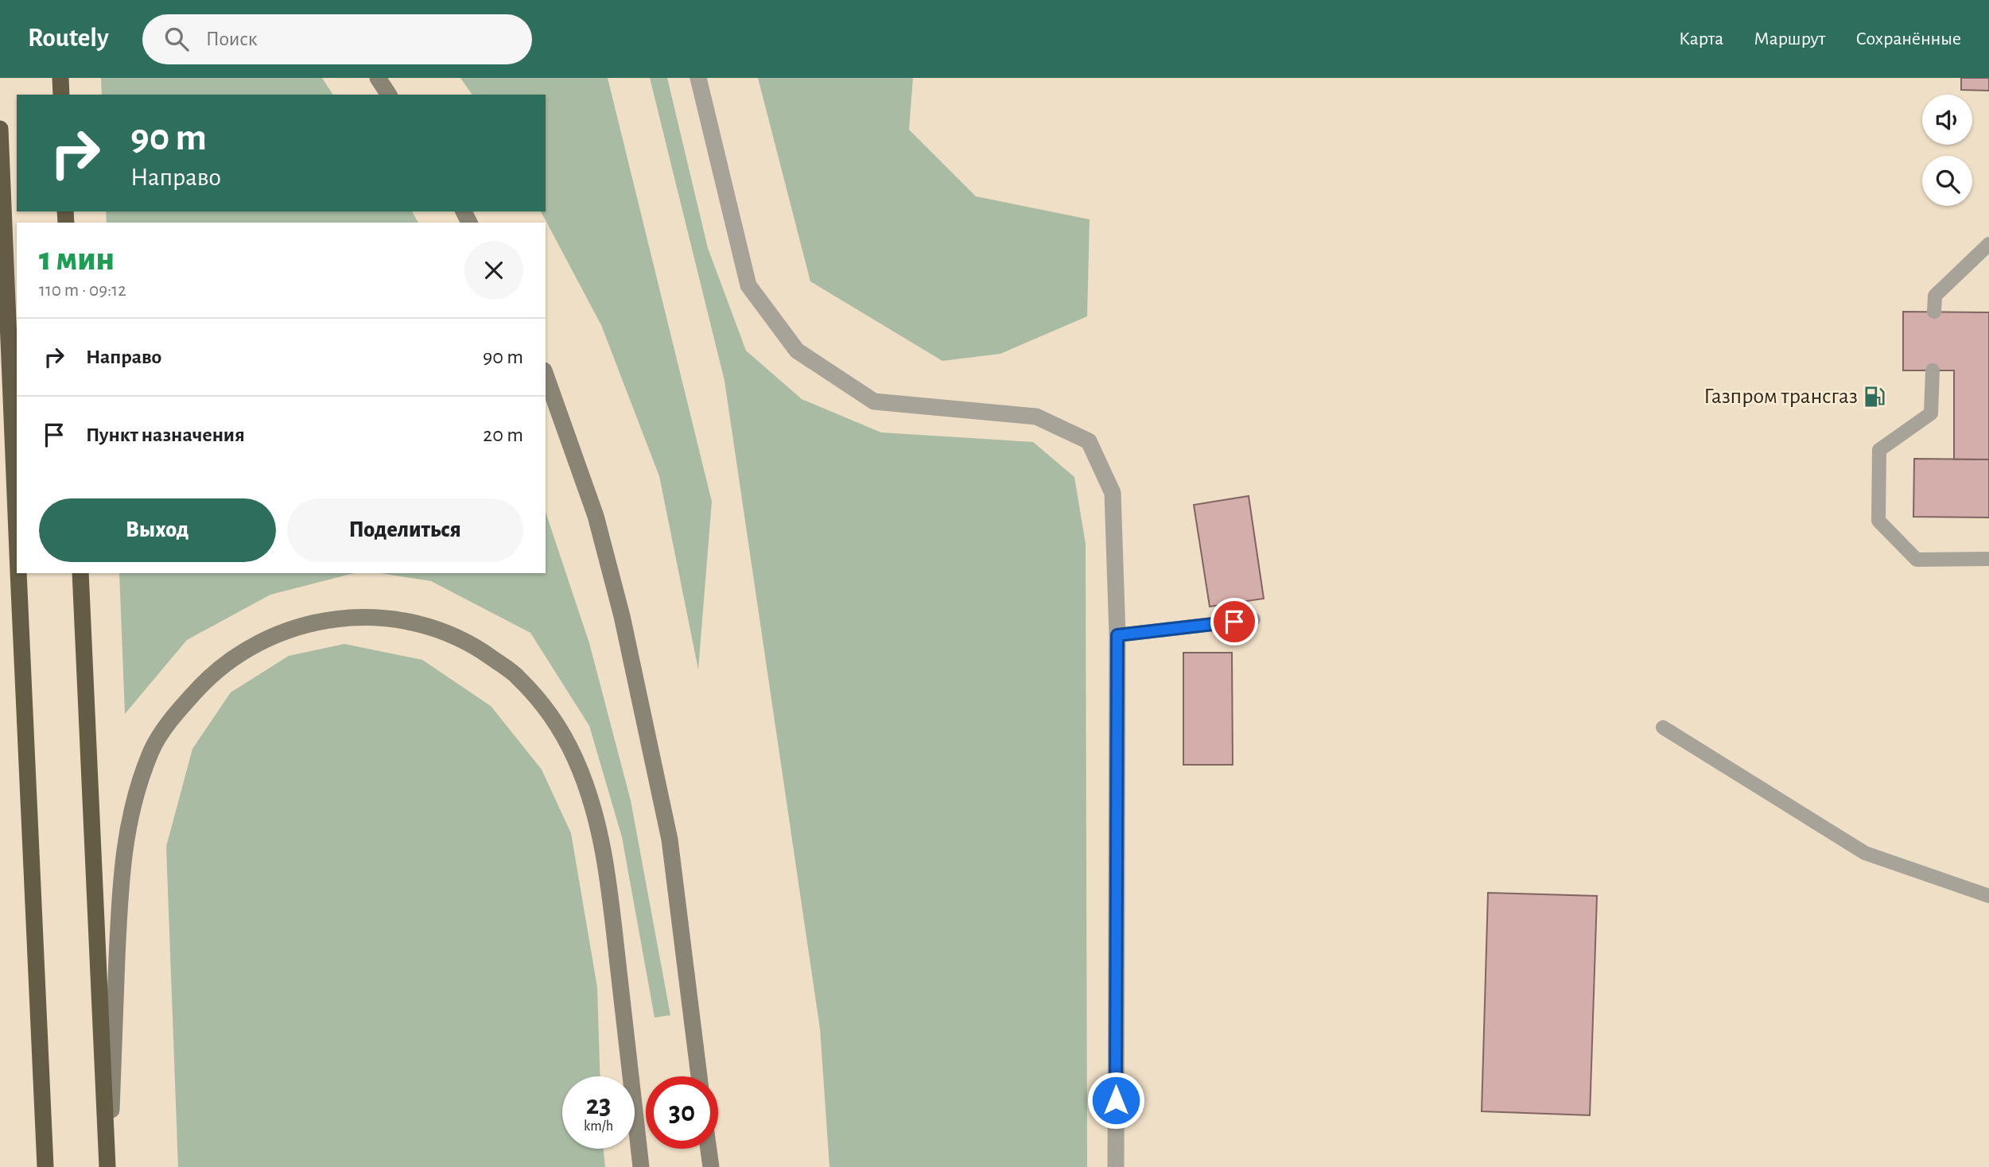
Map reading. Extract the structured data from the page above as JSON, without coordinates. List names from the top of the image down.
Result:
{
  "places": {
    "fuel station": ["Газпром трансгаз"]
  },
  "page": {
    "header": "Routely",
    "search": "Поиск",
    "nav": ["Карта", "Маршрут", "Сохранённые"],
    "turn": ["90 m", "Направо"],
    "heading": ["1 мин", "110 m · 09:12"],
    "list": [
      {
        "name": "Направо",
        "value": "90 m"
      },
      {
        "name": "Пункт назначения",
        "value": "20 m"
      }
    ],
    "buttons": ["Выход", "Поделиться"],
    "speed": "23 km/h",
    "limit": "30"
  }
}
